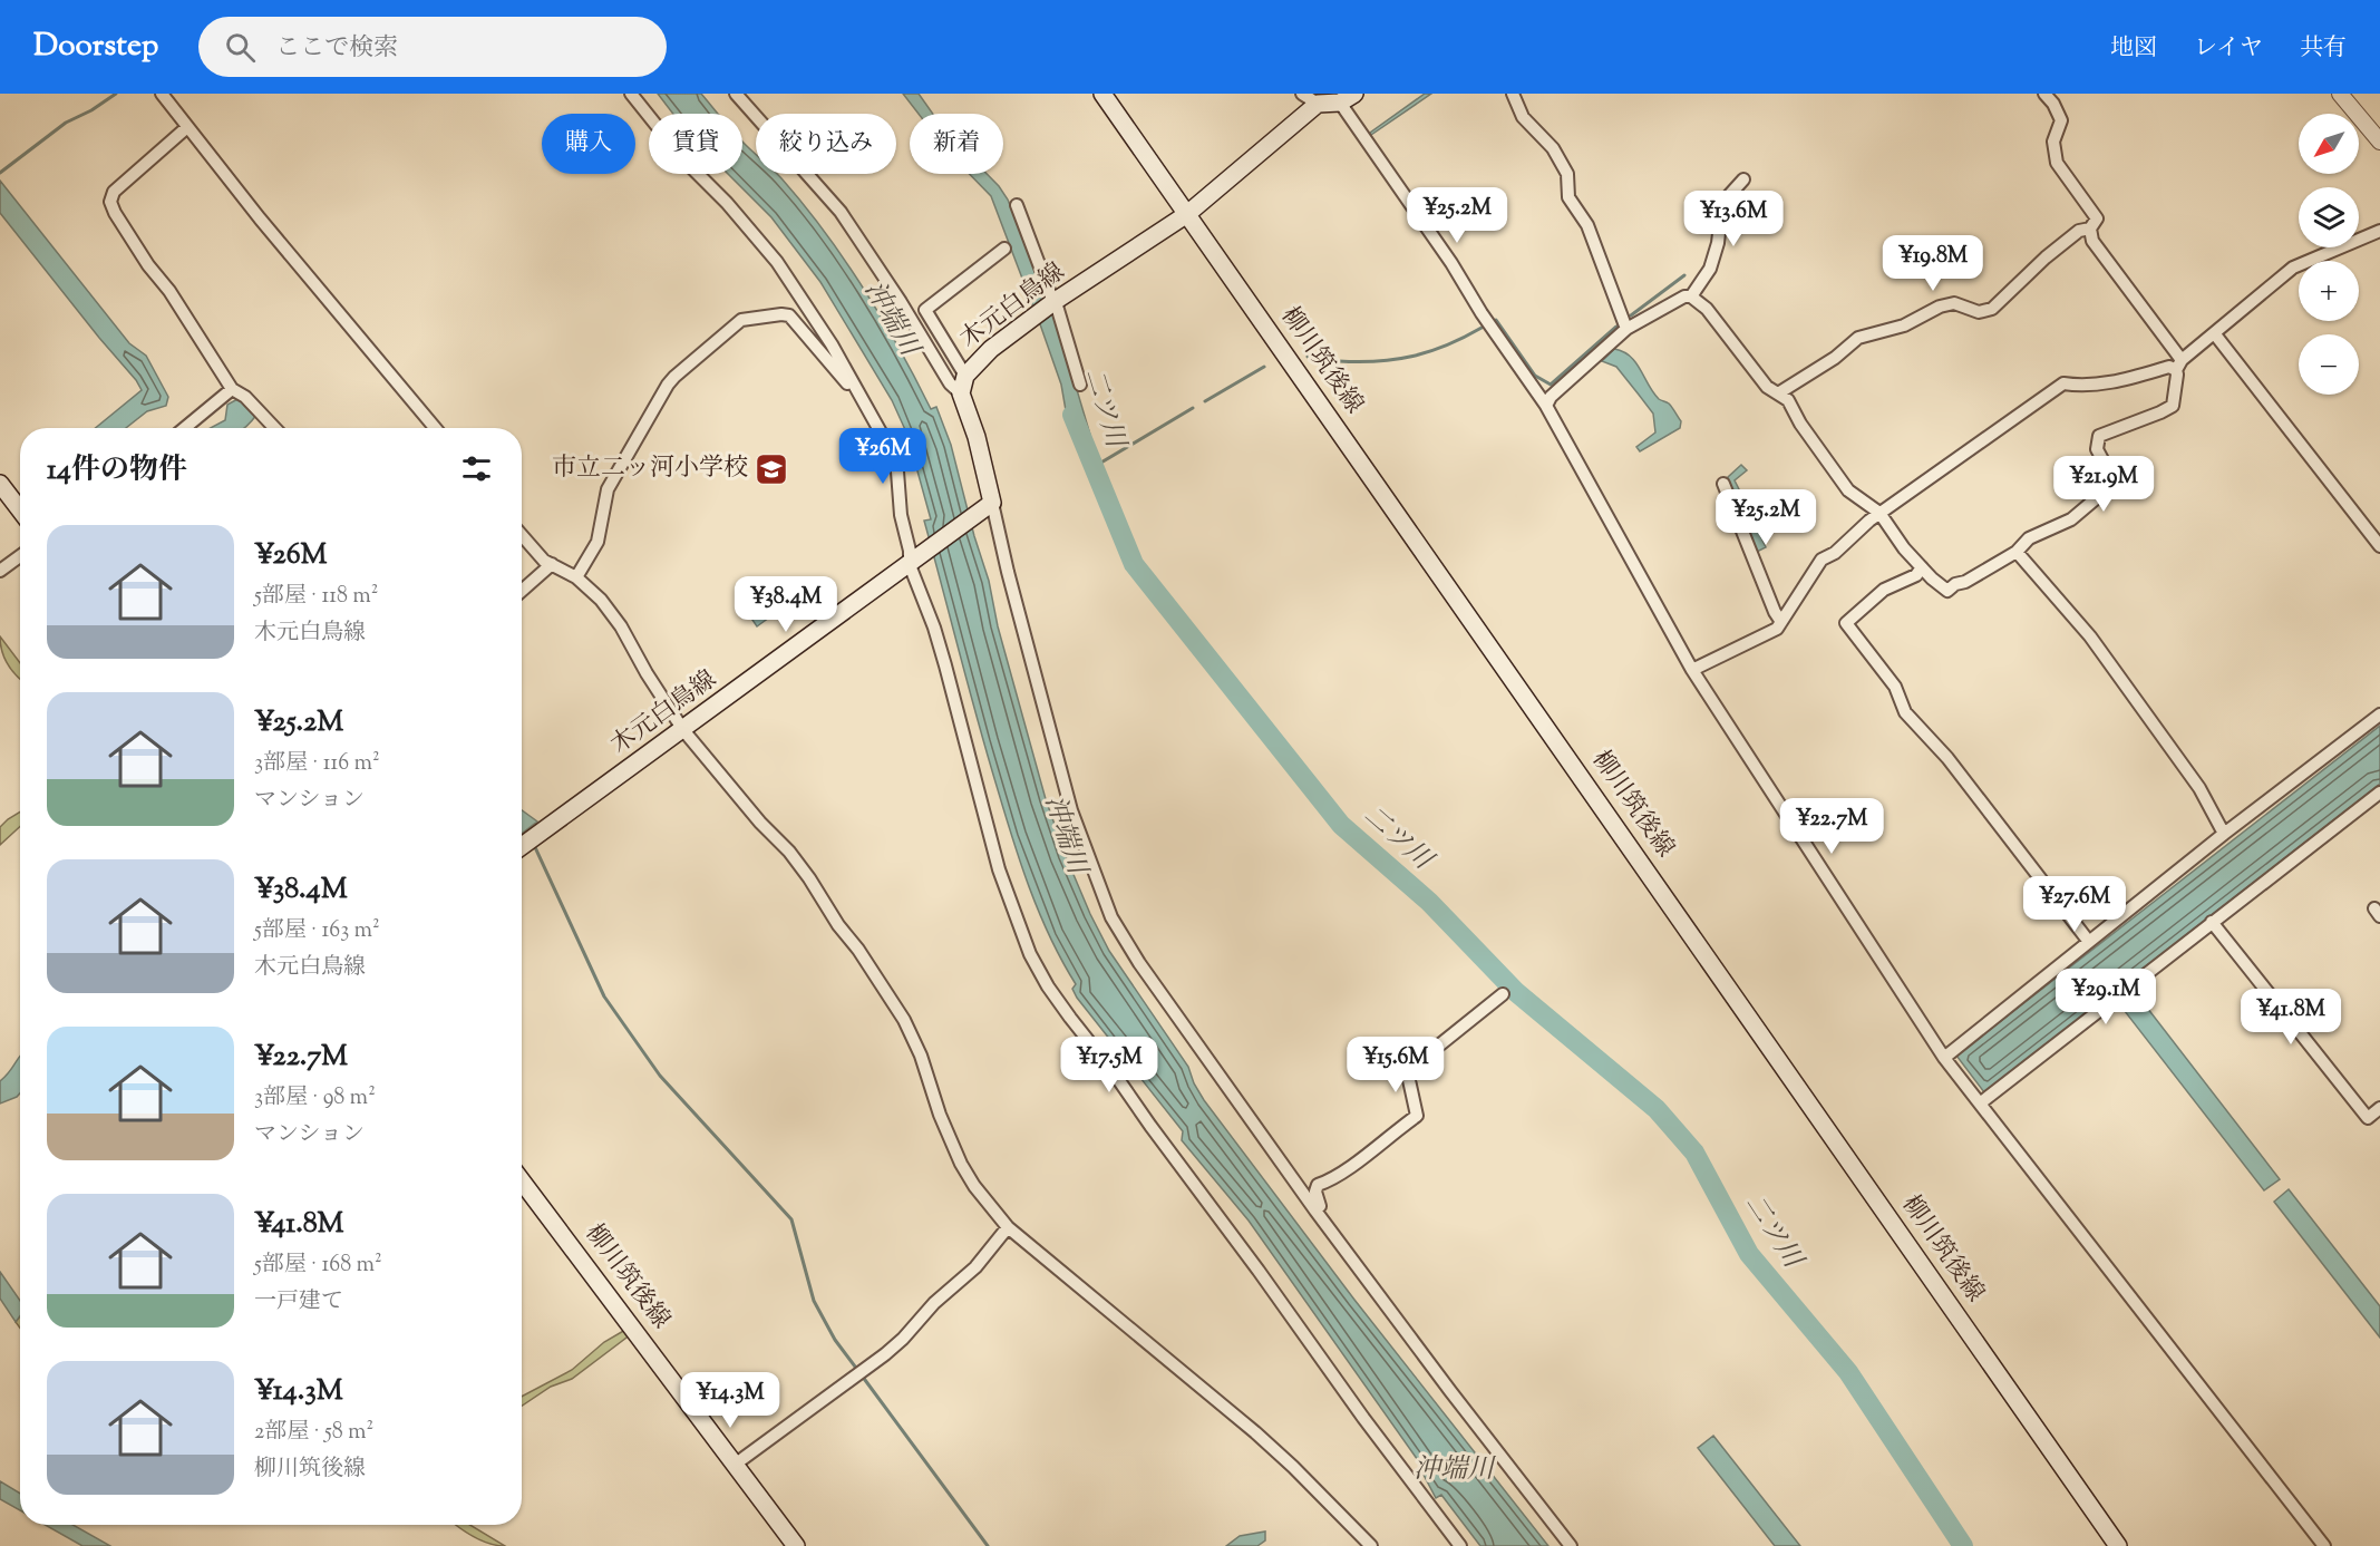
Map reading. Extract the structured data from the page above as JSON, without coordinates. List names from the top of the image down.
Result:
{
  "streets": {
    "main road": ["木元白鳥線", "柳川筑後線"]
  },
  "crossings": [
    ["木元白鳥線", "柳川筑後線"]
  ],
  "water": ["沖端川", "二ツ川"],
  "places": {
    "school or university": ["市立二ッ河小学校"]
  },
  "north": "bottom left",
  "page": {
    "header": "Doorstep",
    "search": "ここで検索",
    "nav": ["地図", "レイヤ", "共有"],
    "map_buttons": ["+", "−"],
    "chip": [
      "購入",
      "賃貸",
      "絞り込み",
      "新着"
    ],
    "price": [
      "¥25.2M",
      "¥13.6M",
      "¥19.8M",
      "¥26M",
      "¥21.9M",
      "¥25.2M",
      "¥38.4M",
      "¥22.7M",
      "¥27.6M",
      "¥29.1M",
      "¥41.8M",
      "¥17.5M",
      "¥15.6M",
      "¥14.3M"
    ],
    "heading": "14件の物件",
    "list": [
      {
        "name": "¥26M",
        "note": "5部屋 · 118 m² · 木元白鳥線"
      },
      {
        "name": "¥25.2M",
        "note": "3部屋 · 116 m² · マンション"
      },
      {
        "name": "¥38.4M",
        "note": "5部屋 · 163 m² · 木元白鳥線"
      },
      {
        "name": "¥22.7M",
        "note": "3部屋 · 98 m² · マンション"
      },
      {
        "name": "¥41.8M",
        "note": "5部屋 · 168 m² · 一戸建て"
      },
      {
        "name": "¥14.3M",
        "note": "2部屋 · 58 m² · 柳川筑後線"
      }
    ]
  }
}
